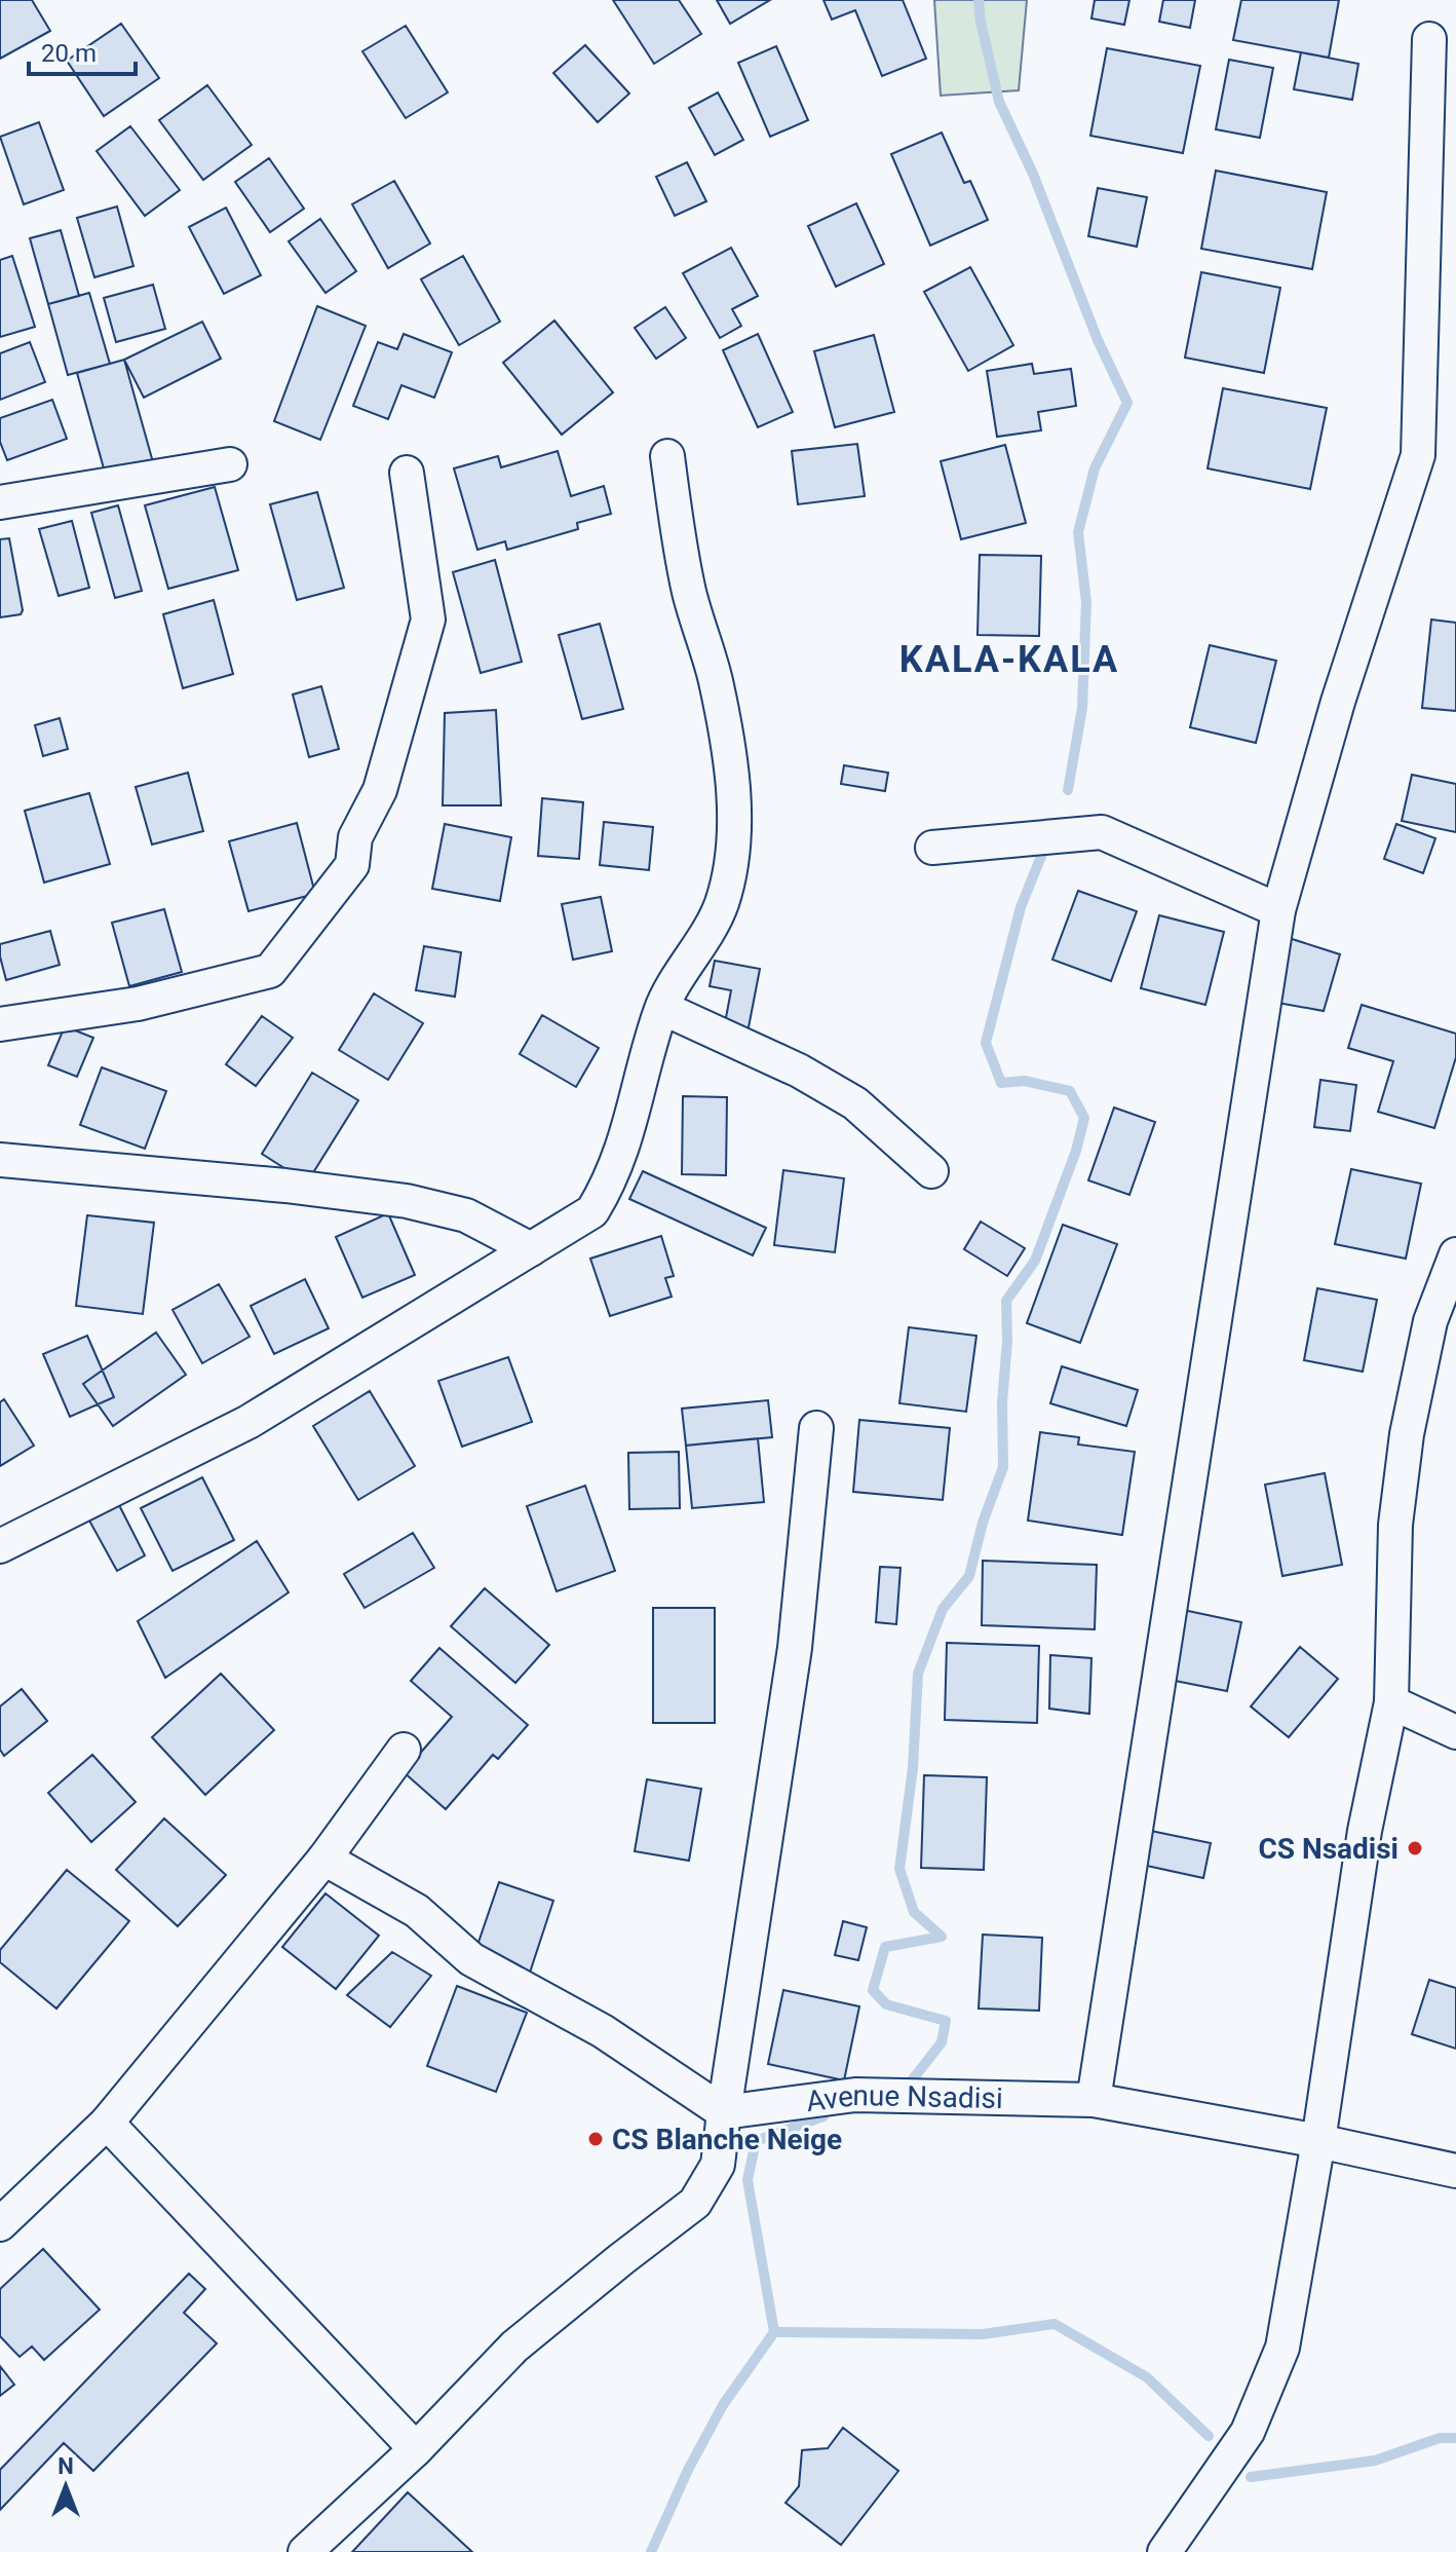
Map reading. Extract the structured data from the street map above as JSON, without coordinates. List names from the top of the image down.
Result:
{
  "streets": {
    "street": ["Avenue Nsadisi"]
  },
  "districts": ["KALA-KALA"],
  "places": ["CS Nsadisi", "CS Blanche Neige"],
  "scale_bar": "20 m",
  "north": "top"
}
